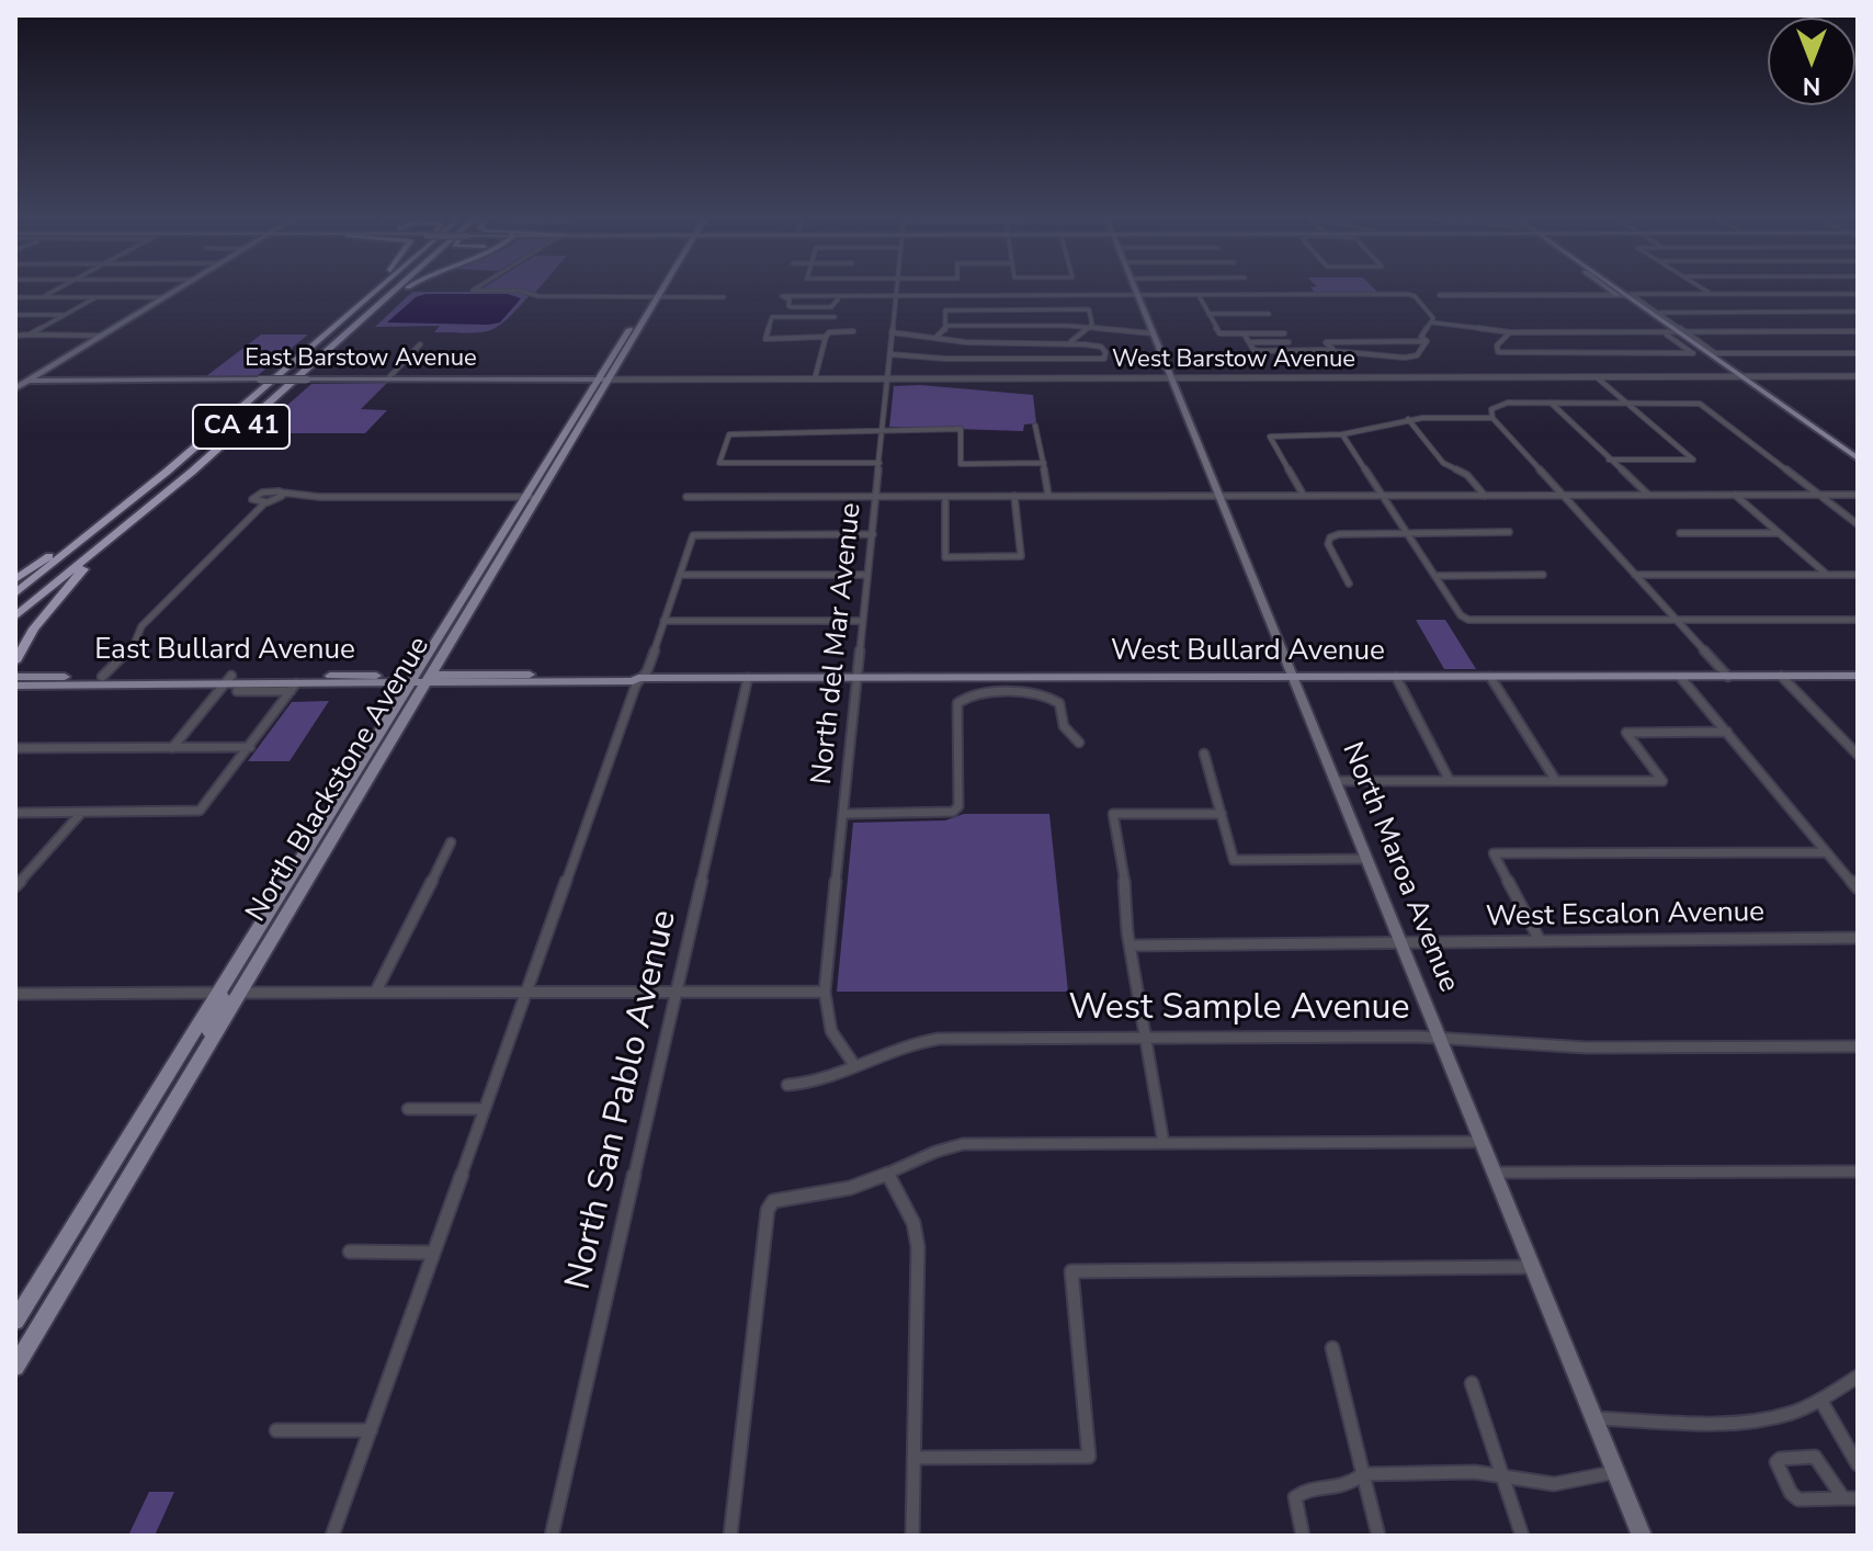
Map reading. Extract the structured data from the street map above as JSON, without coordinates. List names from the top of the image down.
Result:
{
  "streets": {
    "highway": ["CA 41"],
    "main road": [
      "East Barstow Avenue",
      "East Bullard Avenue",
      "West Bullard Avenue",
      "North Blackstone Avenue",
      "North Maroa Avenue"
    ],
    "street": [
      "West Barstow Avenue",
      "North del Mar Avenue",
      "West Escalon Avenue",
      "West Sample Avenue",
      "North San Pablo Avenue"
    ]
  },
  "crossings": [
    ["East Barstow Avenue", "West Barstow Avenue"],
    ["East Barstow Avenue", "North Blackstone Avenue"],
    ["West Barstow Avenue", "North del Mar Avenue"],
    ["West Barstow Avenue", "North Blackstone Avenue"],
    ["West Barstow Avenue", "North Maroa Avenue"],
    ["North del Mar Avenue", "West Bullard Avenue"],
    ["North del Mar Avenue", "West Sample Avenue"],
    ["East Bullard Avenue", "West Bullard Avenue"],
    ["East Bullard Avenue", "North Blackstone Avenue"],
    ["West Bullard Avenue", "North Blackstone Avenue"],
    ["West Bullard Avenue", "North Maroa Avenue"],
    ["West Bullard Avenue", "North San Pablo Avenue"],
    ["North Maroa Avenue", "West Escalon Avenue"],
    ["North Maroa Avenue", "West Sample Avenue"]
  ],
  "north": "bottom"
}
